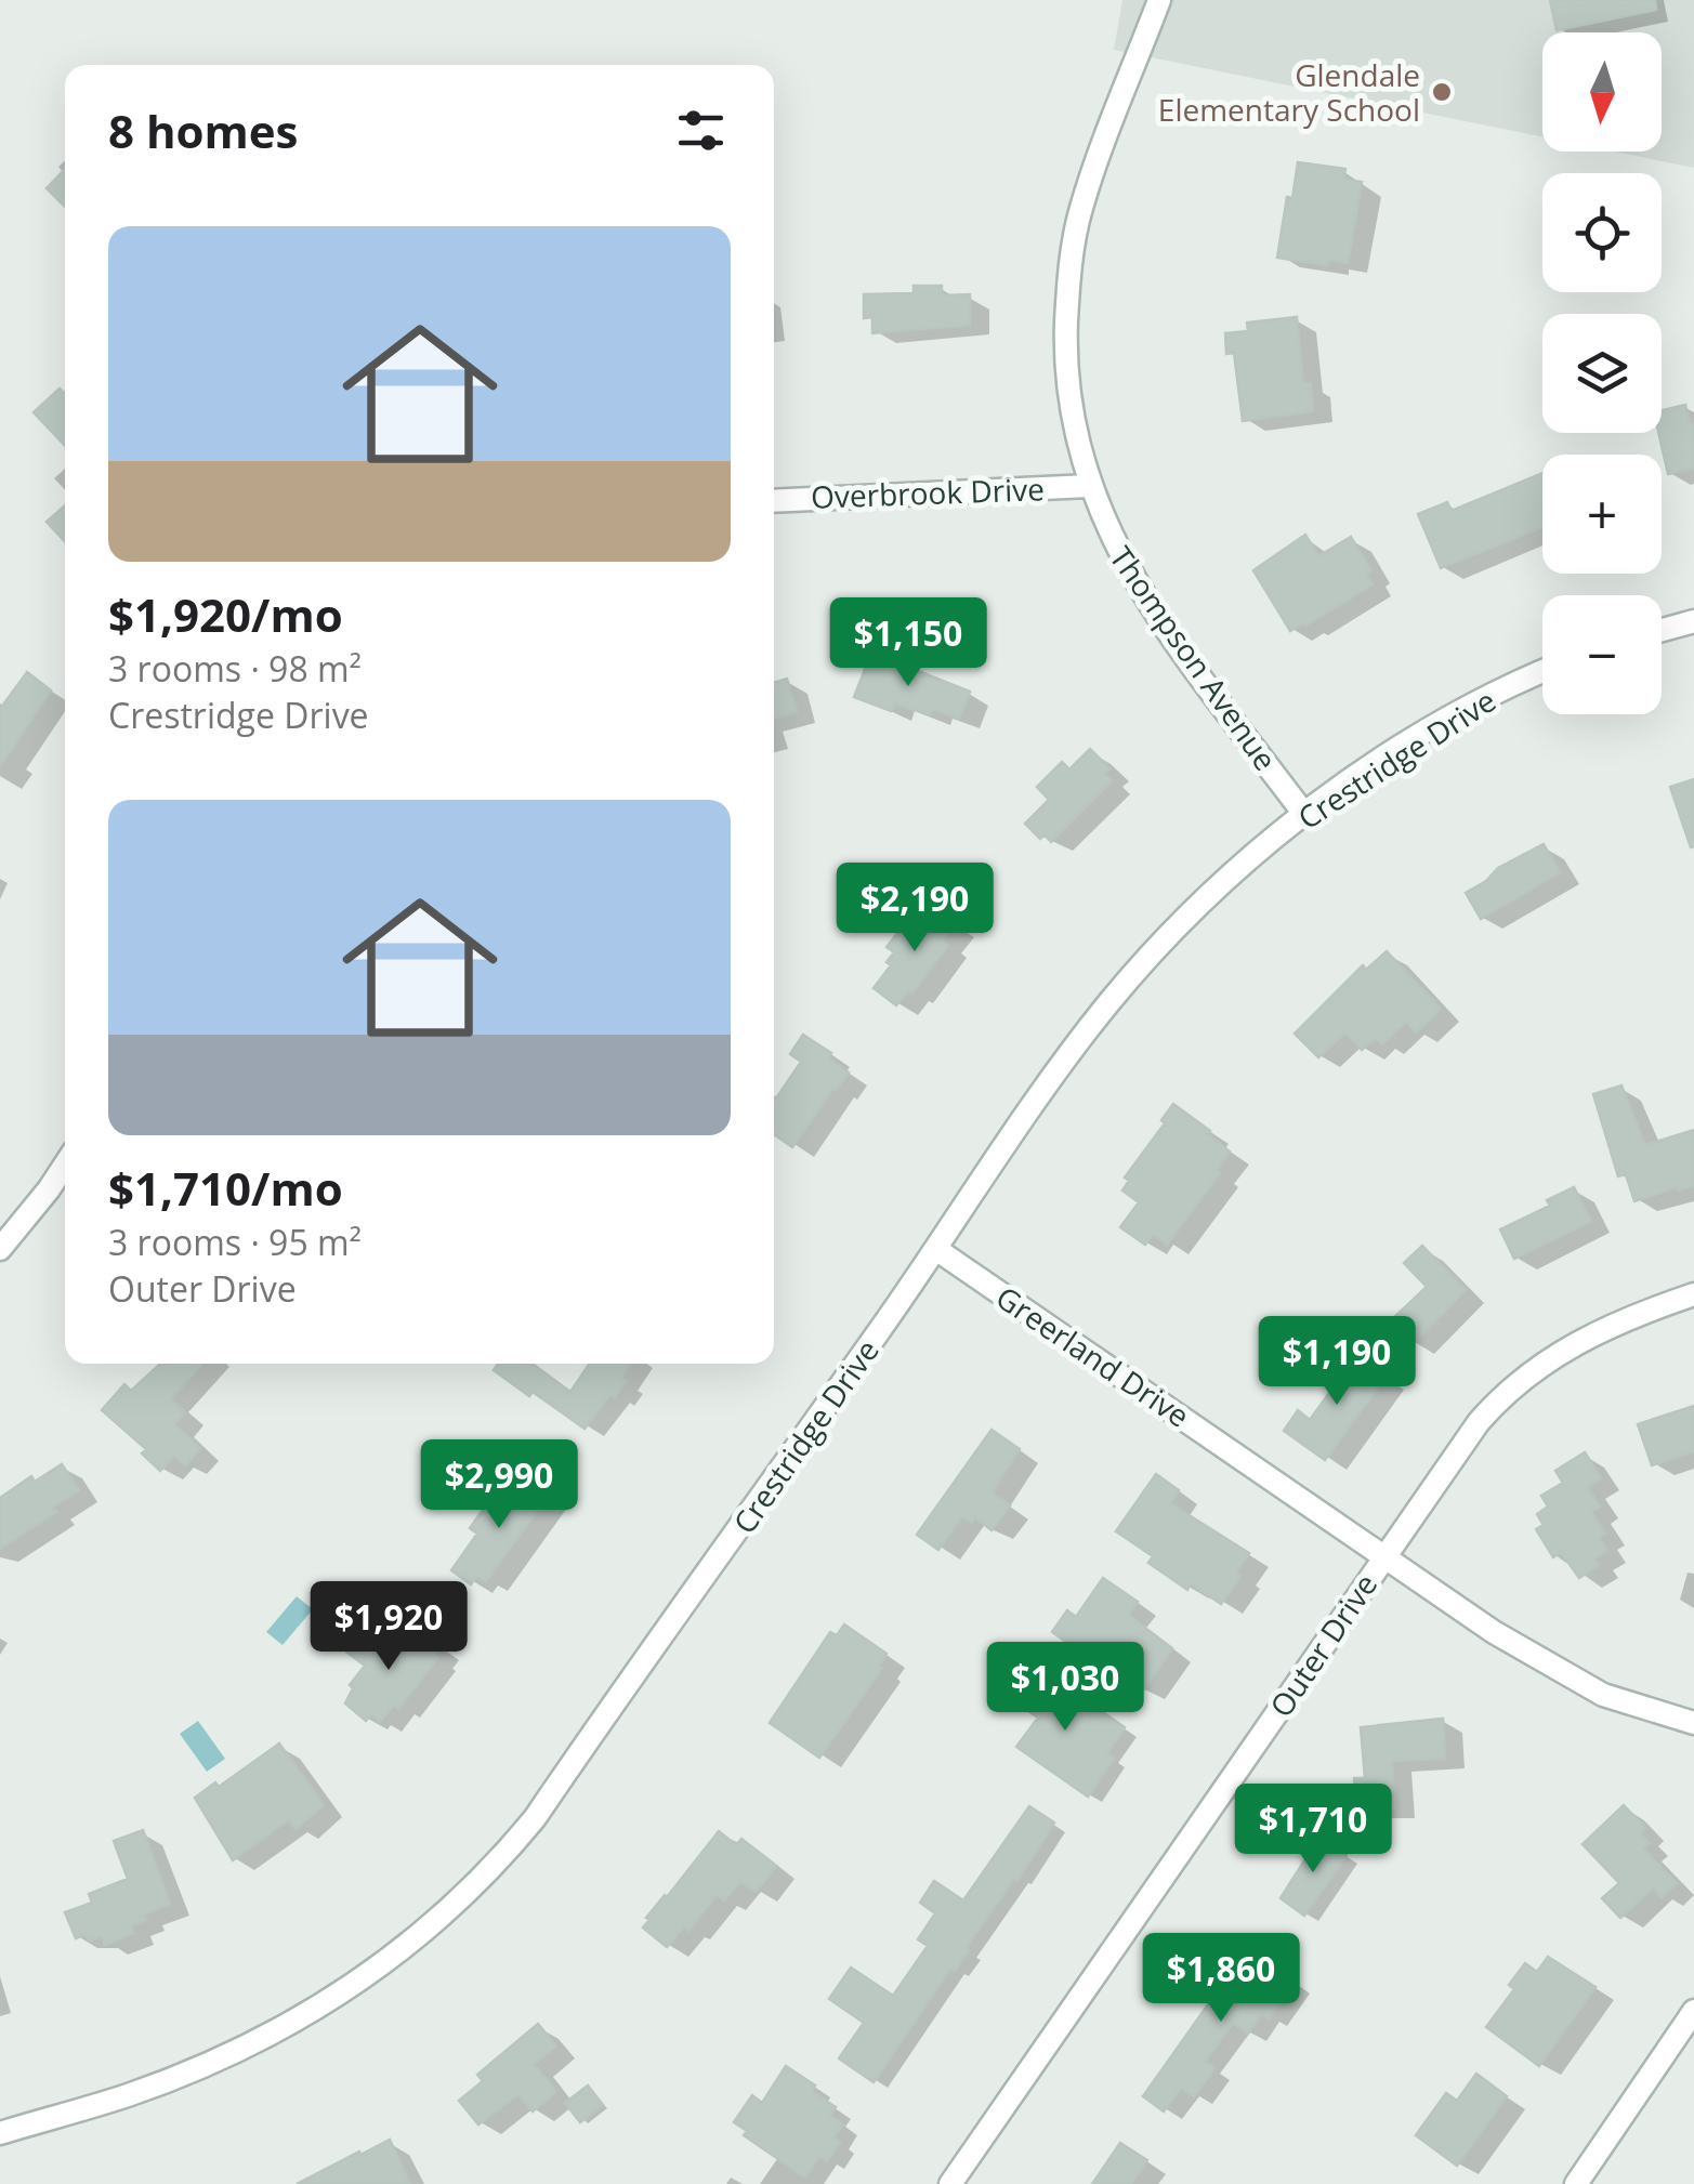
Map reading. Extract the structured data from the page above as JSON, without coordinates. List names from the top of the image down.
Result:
{
  "streets": {
    "street": [
      "Overbrook Drive",
      "Thompson Avenue",
      "Crestridge Drive",
      "Greerland Drive",
      "Outer Drive"
    ]
  },
  "crossings": [
    ["Overbrook Drive", "Thompson Avenue"],
    ["Thompson Avenue", "Crestridge Drive"],
    ["Crestridge Drive", "Greerland Drive"],
    ["Greerland Drive", "Outer Drive"]
  ],
  "places": ["Glendale Elementary School"],
  "north": "bottom",
  "page": {
    "map_buttons": ["+", "−"],
    "heading": "8 homes",
    "list": [
      {
        "name": "$1,920/mo",
        "note": "3 rooms · 98 m² · Crestridge Drive"
      },
      {
        "name": "$1,710/mo",
        "note": "3 rooms · 95 m² · Outer Drive"
      }
    ],
    "price": [
      "$1,150",
      "$2,190",
      "$1,190",
      "$2,990",
      "$1,920",
      "$1,030",
      "$1,710",
      "$1,860"
    ]
  }
}
